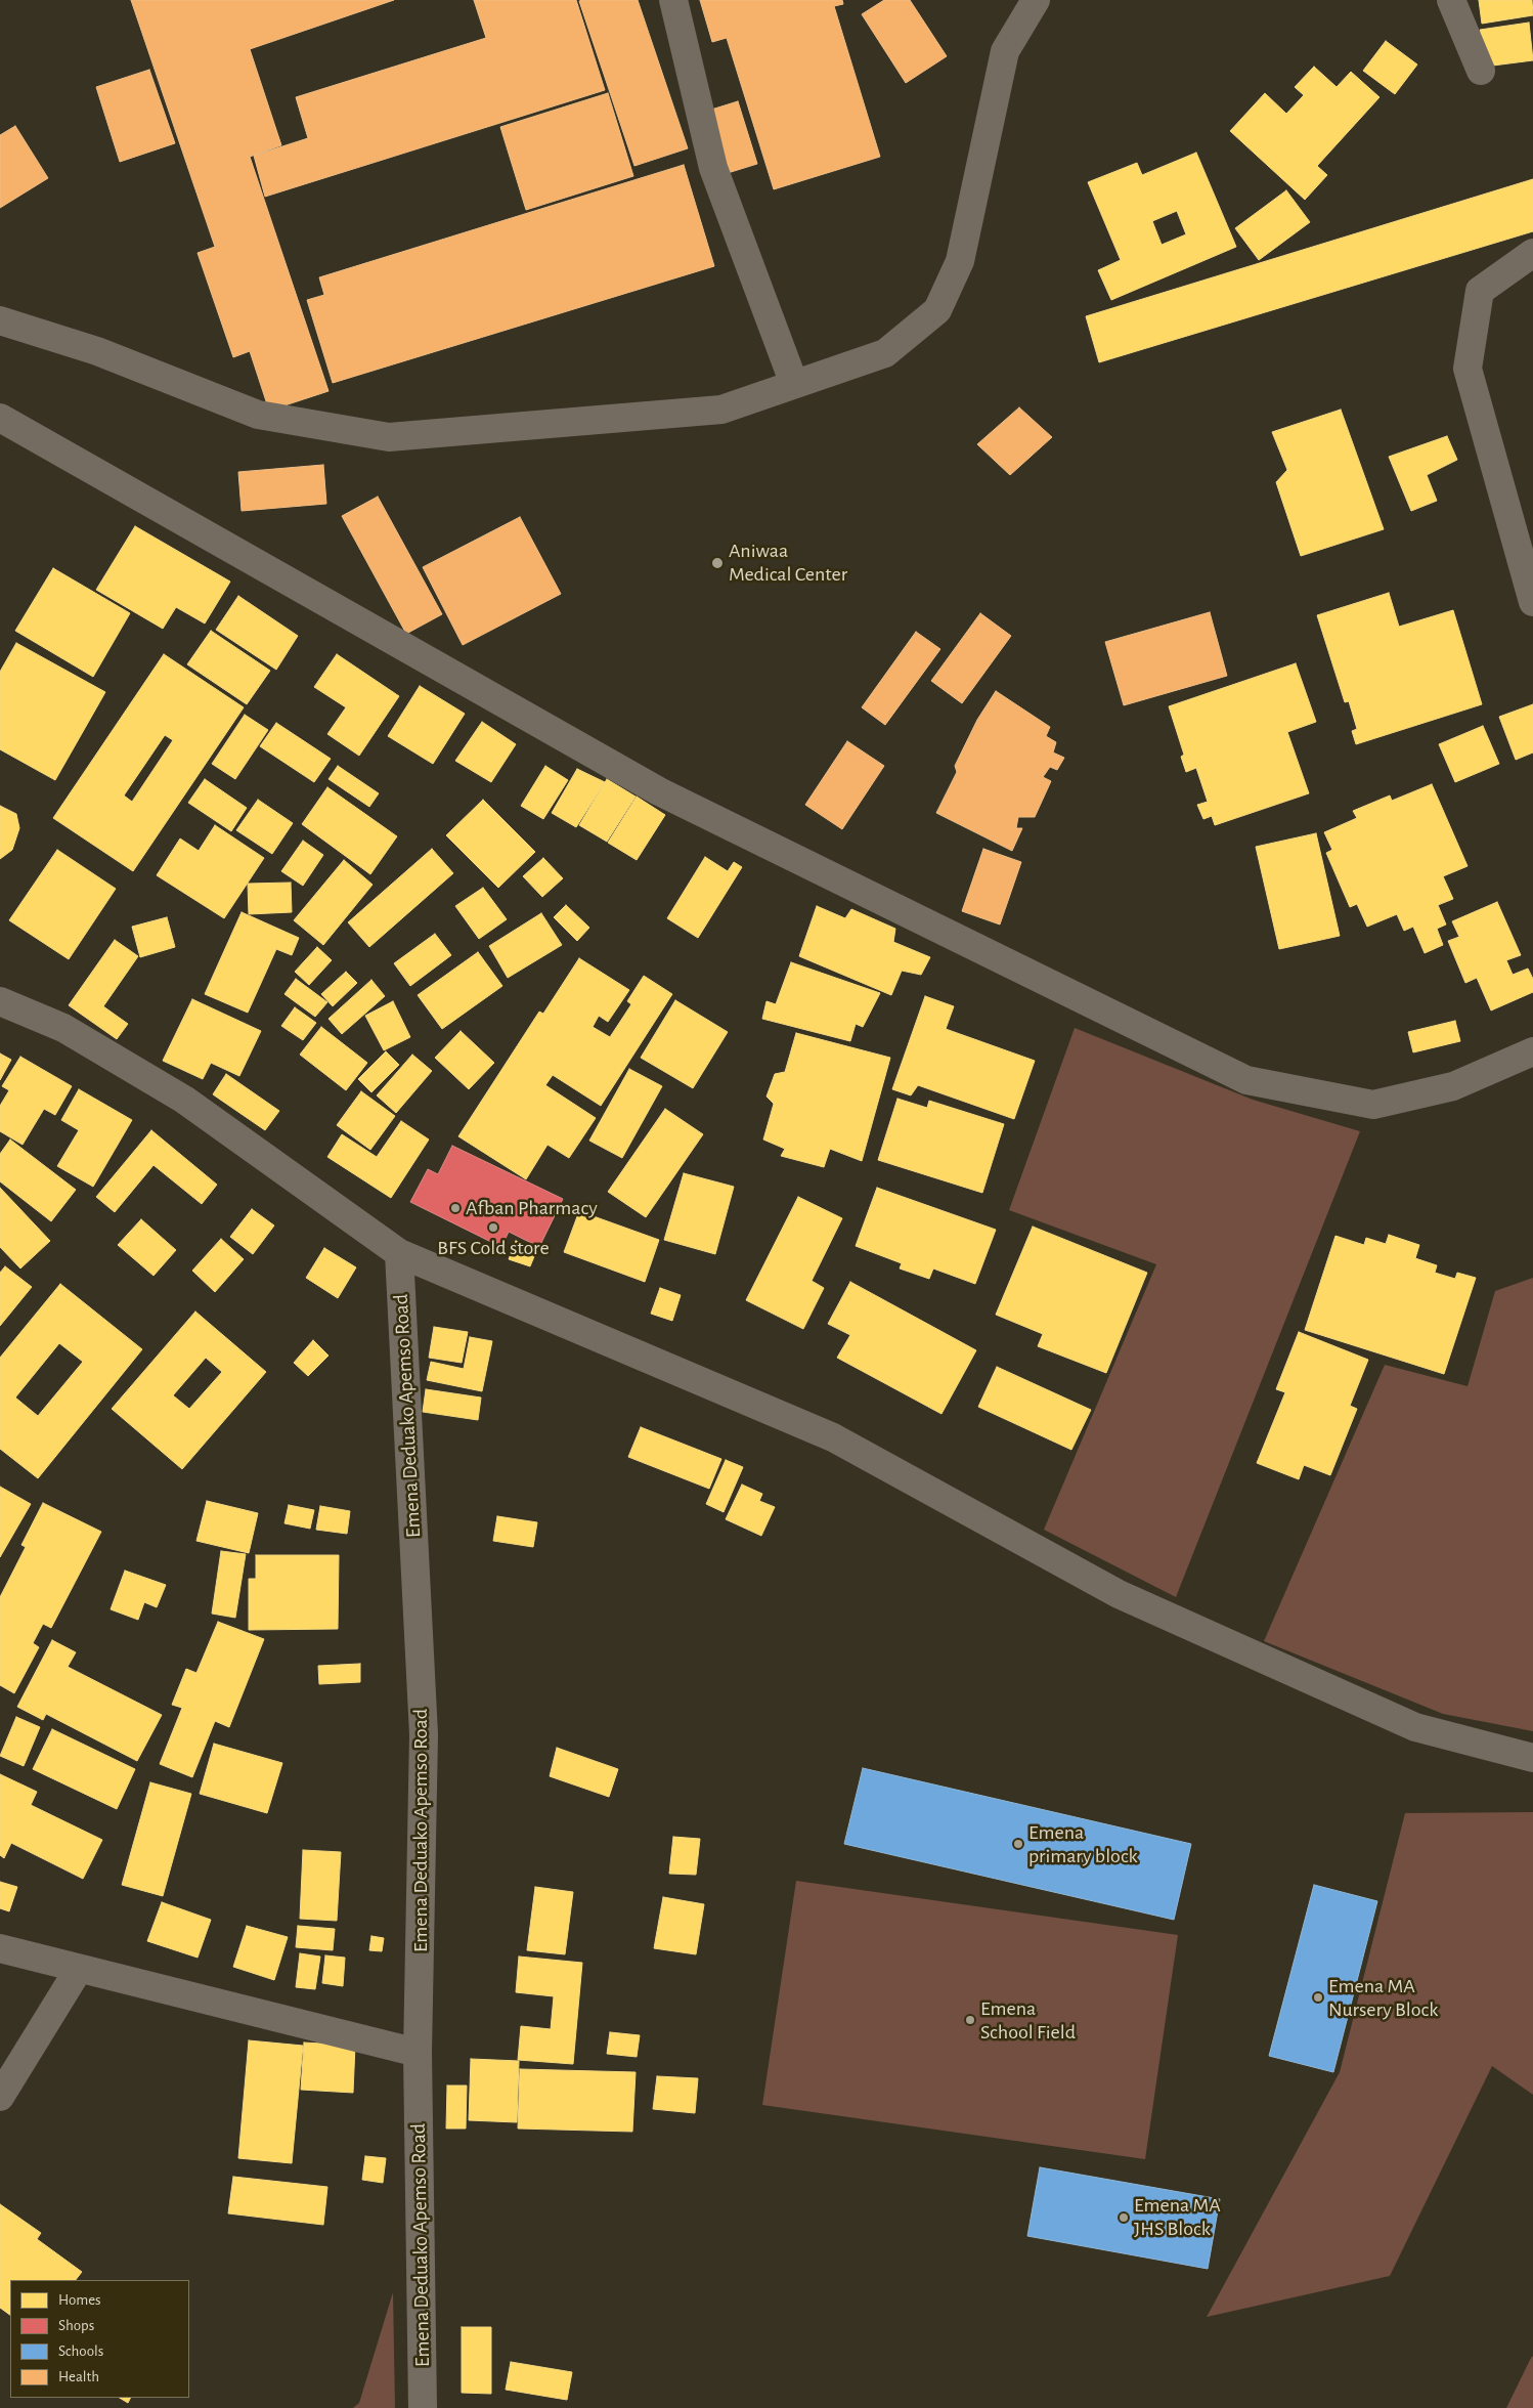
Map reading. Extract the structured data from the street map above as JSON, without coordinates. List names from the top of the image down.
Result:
{
  "streets": {
    "street": ["Emena Deduako Apemso Road"]
  },
  "places": [
    "Aniwaa Medical Center",
    "Afban Pharmacy",
    "BFS Cold store",
    "Emena primary block",
    "Emena MA Nursery Block",
    "Emena School Field",
    "Emena MA JHS Block"
  ],
  "legend": [
    "Homes",
    "Shops",
    "Schools",
    "Health"
  ]
}
